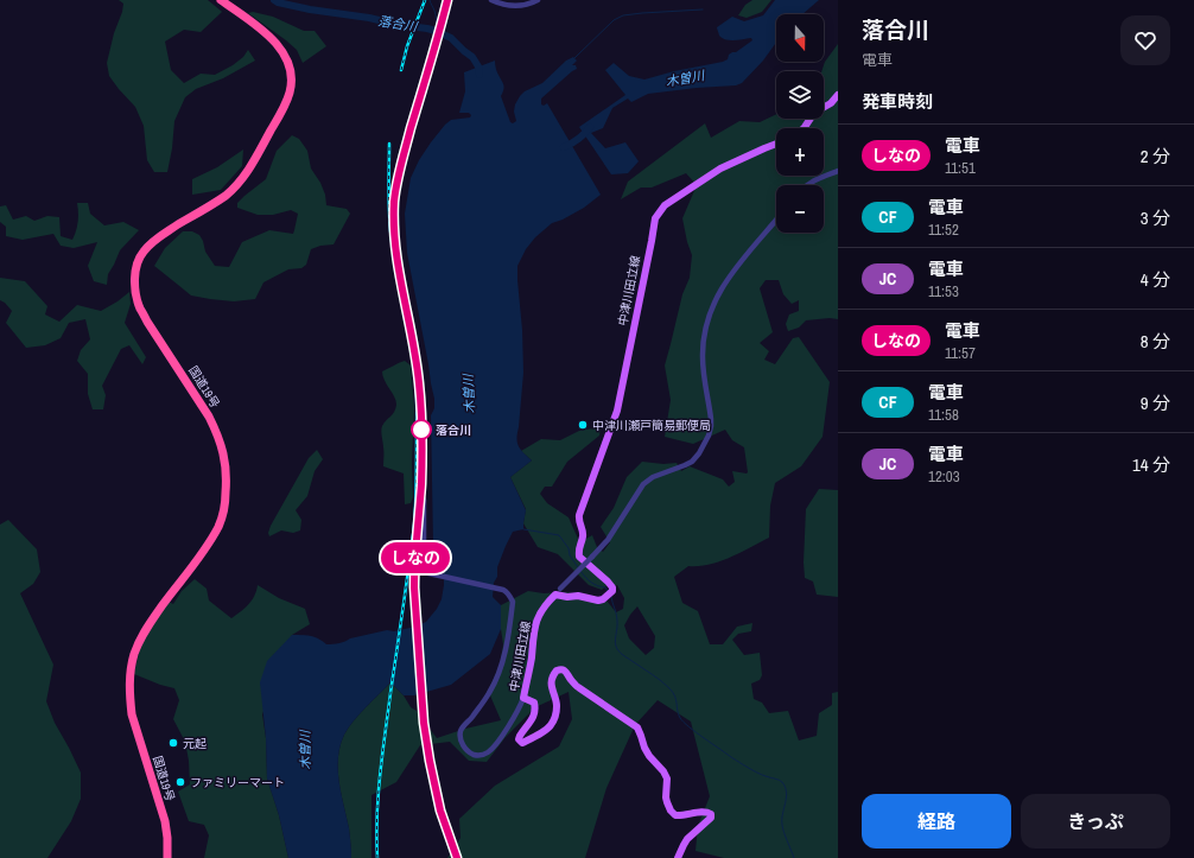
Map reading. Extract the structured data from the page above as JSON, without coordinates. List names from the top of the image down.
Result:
{
  "streets": {
    "highway": ["国道19号"],
    "main road": ["中津川田立線"]
  },
  "water": ["落合川", "木曽川"],
  "places": [
    "中津川瀬戸簡易郵便局",
    "落合川",
    "元起",
    "ファミリーマート"
  ],
  "north": "bottom",
  "page": {
    "on_map": "しなの",
    "heading": [
      ["落合川", "電車"],
      "発車時刻"
    ],
    "map_buttons": ["+", "−"],
    "list": [
      {
        "mark": "しなの",
        "name": "電車",
        "note": "11:51",
        "value": "2 分"
      },
      {
        "mark": "CF",
        "name": "電車",
        "note": "11:52",
        "value": "3 分"
      },
      {
        "mark": "JC",
        "name": "電車",
        "note": "11:53",
        "value": "4 分"
      },
      {
        "mark": "しなの",
        "name": "電車",
        "note": "11:57",
        "value": "8 分"
      },
      {
        "mark": "CF",
        "name": "電車",
        "note": "11:58",
        "value": "9 分"
      },
      {
        "mark": "JC",
        "name": "電車",
        "note": "12:03",
        "value": "14 分"
      }
    ],
    "buttons": ["経路", "きっぷ"]
  }
}
